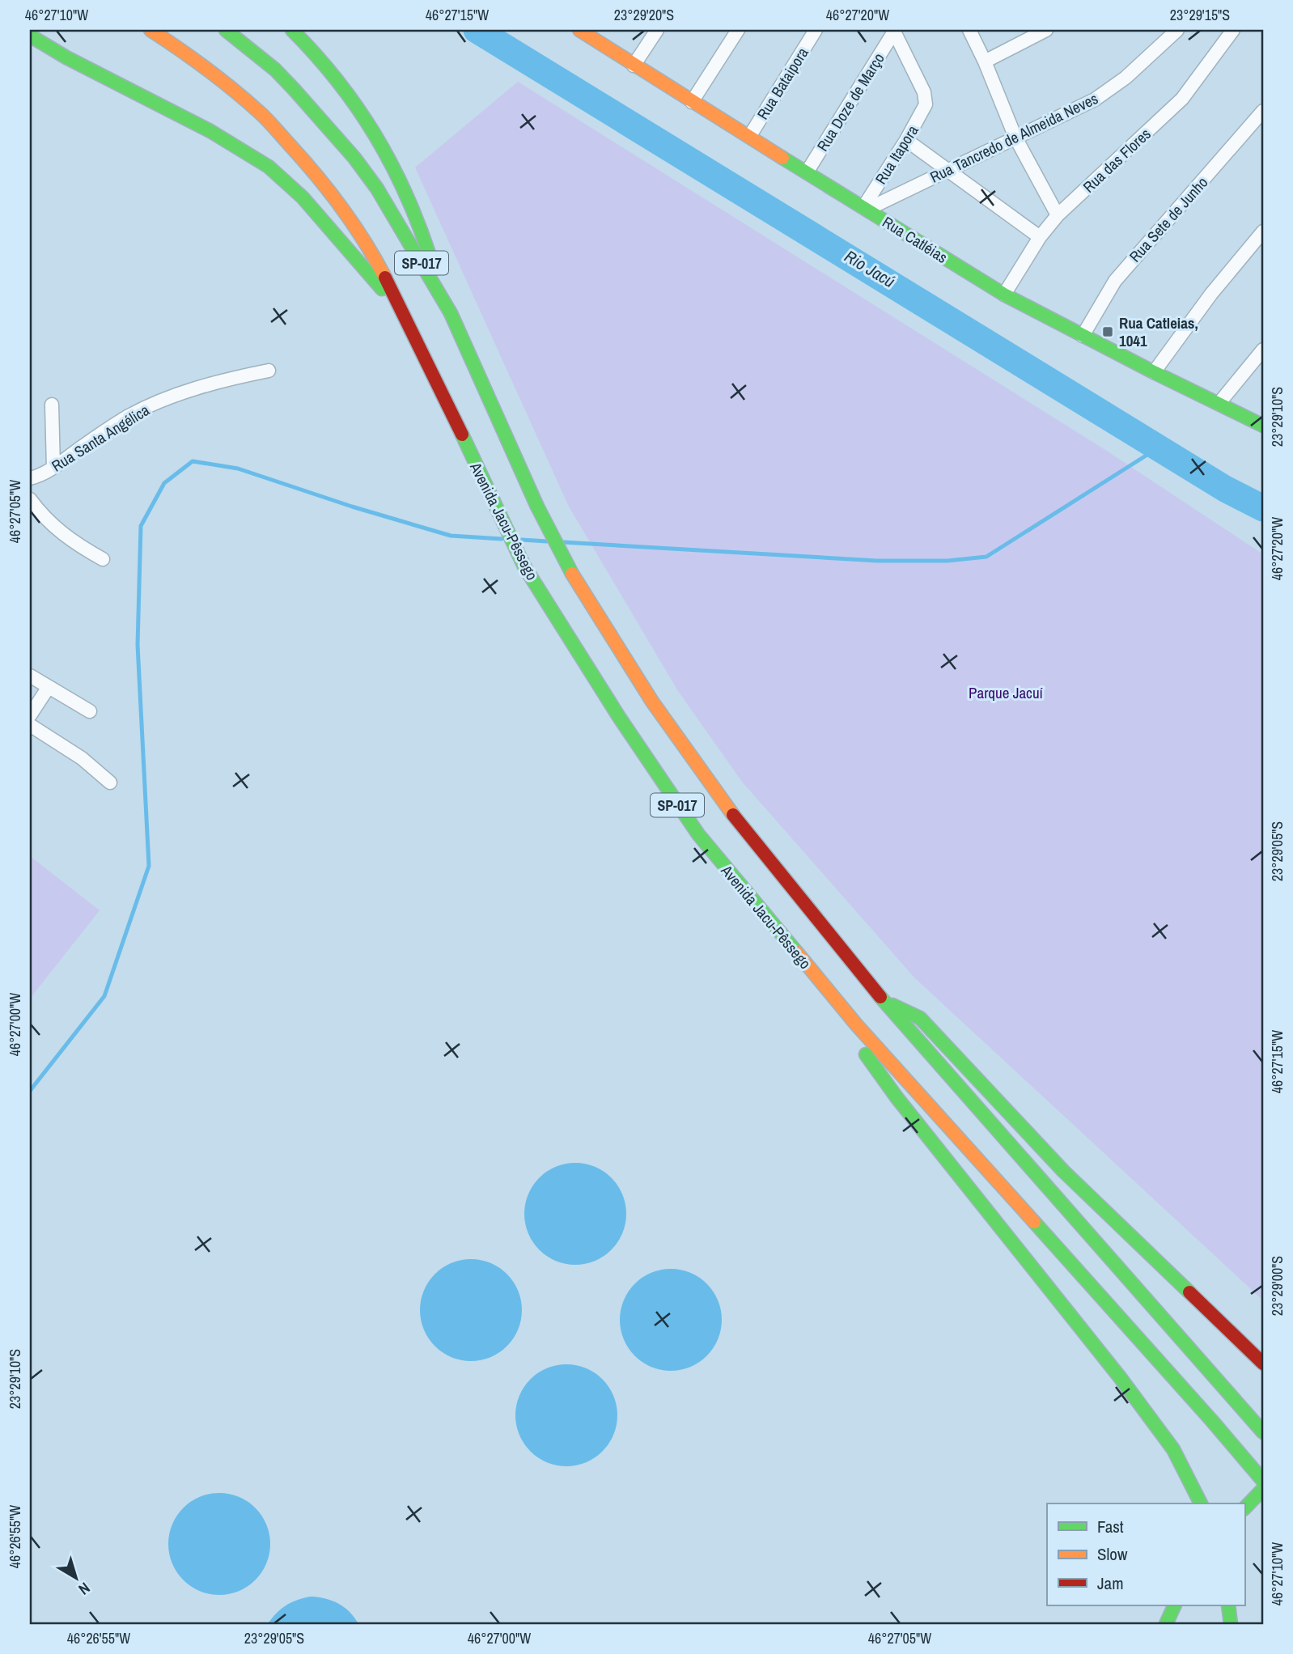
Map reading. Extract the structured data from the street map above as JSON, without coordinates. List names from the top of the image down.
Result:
{
  "streets": {
    "main road": ["Rua Catléias", "SP-017", "Avenida Jacu-Pêssego"],
    "street": [
      "Rua Bataipora",
      "Rua Doze de Março",
      "Rua Tancredo de Almeida Neves",
      "Rua Itapora",
      "Rua das Flores",
      "Rua Sete de Junho",
      "Rua Santa Angélica"
    ]
  },
  "crossings": [
    ["Rua Bataipora", "Rua Catléias"],
    ["Rua Doze de Março", "Rua Itapora"],
    ["Rua Doze de Março", "Rua Catléias"],
    ["Rua Tancredo de Almeida Neves", "Rua Itapora"],
    ["Rua Tancredo de Almeida Neves", "Rua Catléias"],
    ["Rua Itapora", "Rua Catléias"],
    ["Rua das Flores", "Rua Catléias"],
    ["Rua Sete de Junho", "Rua Catléias"]
  ],
  "water": ["Rio Jacú"],
  "parks": ["Parque Jacuí"],
  "places": {
    "transit": ["Rua Catleias, 1041"]
  },
  "legend": ["Fast", "Slow", "Jam"],
  "north": "bottom right",
  "coordinates": [
    "46°27'10\"W",
    "46°27'15\"W",
    "23°29'20\"S",
    "46°27'20\"W",
    "23°29'15\"S",
    "23°29'10\"S",
    "46°27'05\"W",
    "23°29'05\"S",
    "46°27'00\"W",
    "23°29'00\"S",
    "46°26'55\"W"
  ]
}
